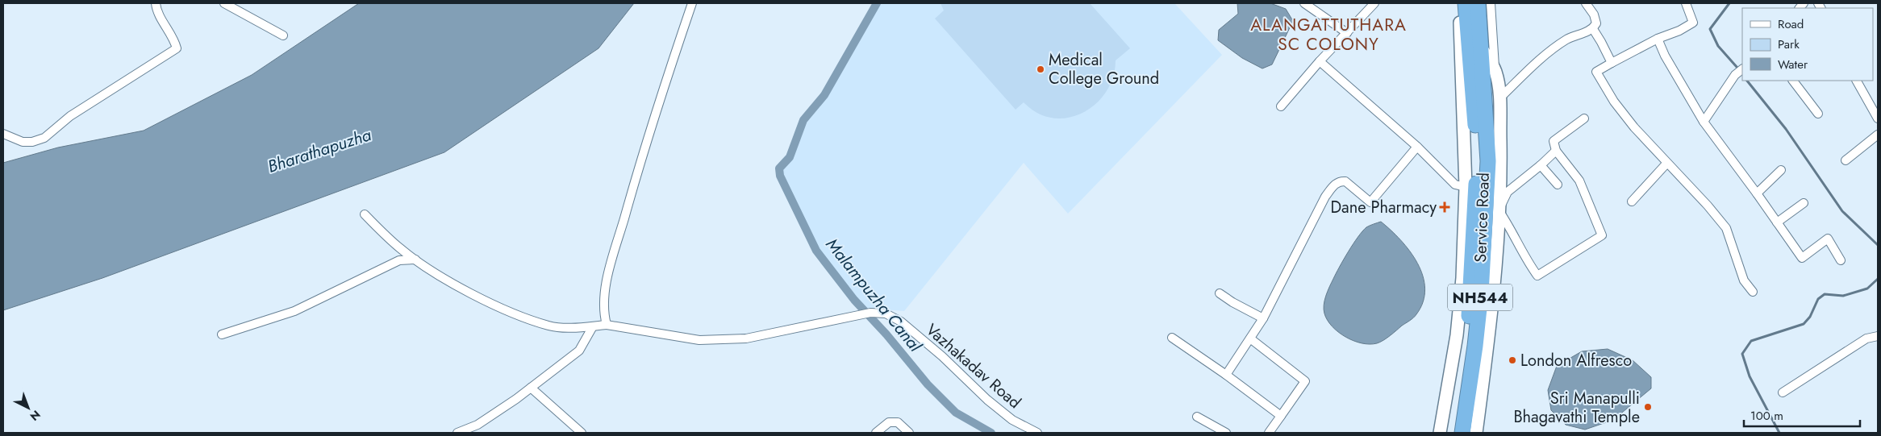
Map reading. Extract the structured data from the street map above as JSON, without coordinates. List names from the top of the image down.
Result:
{
  "streets": {
    "highway": ["NH544"],
    "street": ["Service Road", "Vazhakadav Road"]
  },
  "districts": ["ALANGATTUTHARA SC COLONY"],
  "water": ["Bharathapuzha", "Malampuzha Canal"],
  "places": {
    "other": ["Medical College Ground", "London Alfresco", "Sri Manapulli Bhagavathi Temple"],
    "health": ["Dane Pharmacy"]
  },
  "legend": ["Road", "Park", "Water"],
  "scale_bar": "100 m",
  "north": "bottom right"
}
